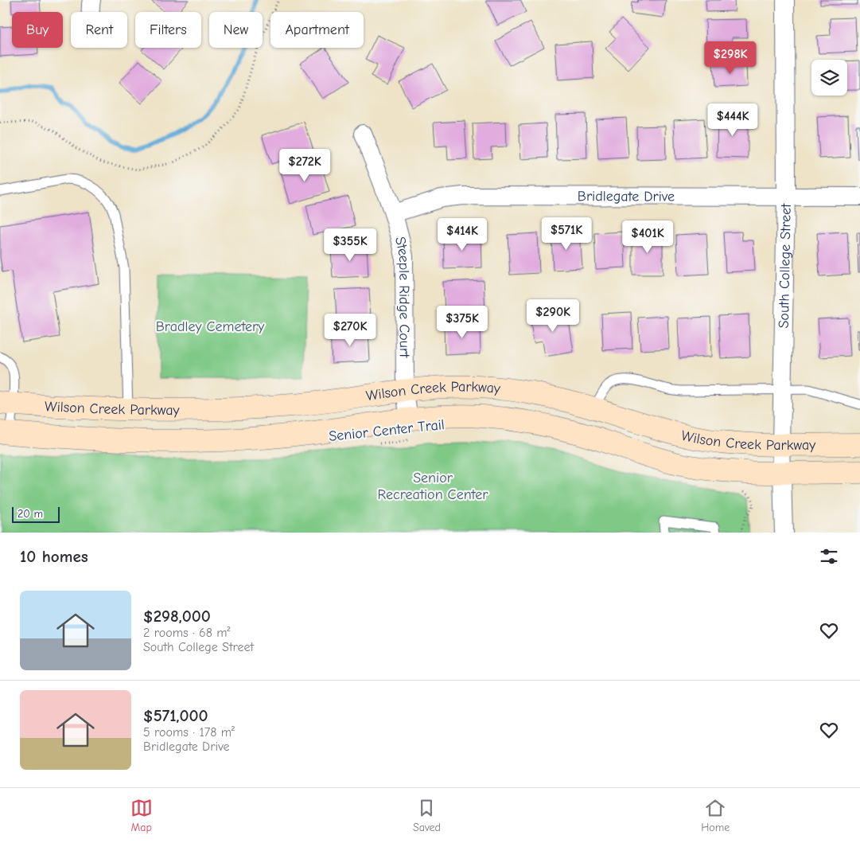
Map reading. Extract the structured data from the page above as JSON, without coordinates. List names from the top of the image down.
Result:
{
  "streets": {
    "main road": ["Wilson Creek Parkway"],
    "street": ["Bridlegate Drive", "South College Street", "Steeple Ridge Court"],
    "path": ["Senior Center Trail"]
  },
  "crossings": [
    ["Bridlegate Drive", "South College Street"],
    ["Bridlegate Drive", "Steeple Ridge Court"],
    ["South College Street", "Wilson Creek Parkway"],
    ["Steeple Ridge Court", "Wilson Creek Parkway"],
    ["Steeple Ridge Court", "Senior Center Trail"],
    ["Wilson Creek Parkway", "Senior Center Trail"]
  ],
  "parks": ["Bradley Cemetery", "Senior Recreation Center"],
  "scale_bar": "20 m",
  "page": {
    "chip": [
      "Buy",
      "Rent",
      "Filters",
      "New",
      "Apartment"
    ],
    "price": [
      "$298K",
      "$444K",
      "$272K",
      "$571K",
      "$414K",
      "$401K",
      "$355K",
      "$290K",
      "$375K",
      "$270K"
    ],
    "scale": "20 m",
    "heading": "10 homes",
    "list": [
      {
        "name": "$298,000",
        "note": "2 rooms · 68 m² · South College Street"
      },
      {
        "name": "$571,000",
        "note": "5 rooms · 178 m² · Bridlegate Drive"
      }
    ],
    "tabs": ["Map", "Saved", "Home"]
  }
}
